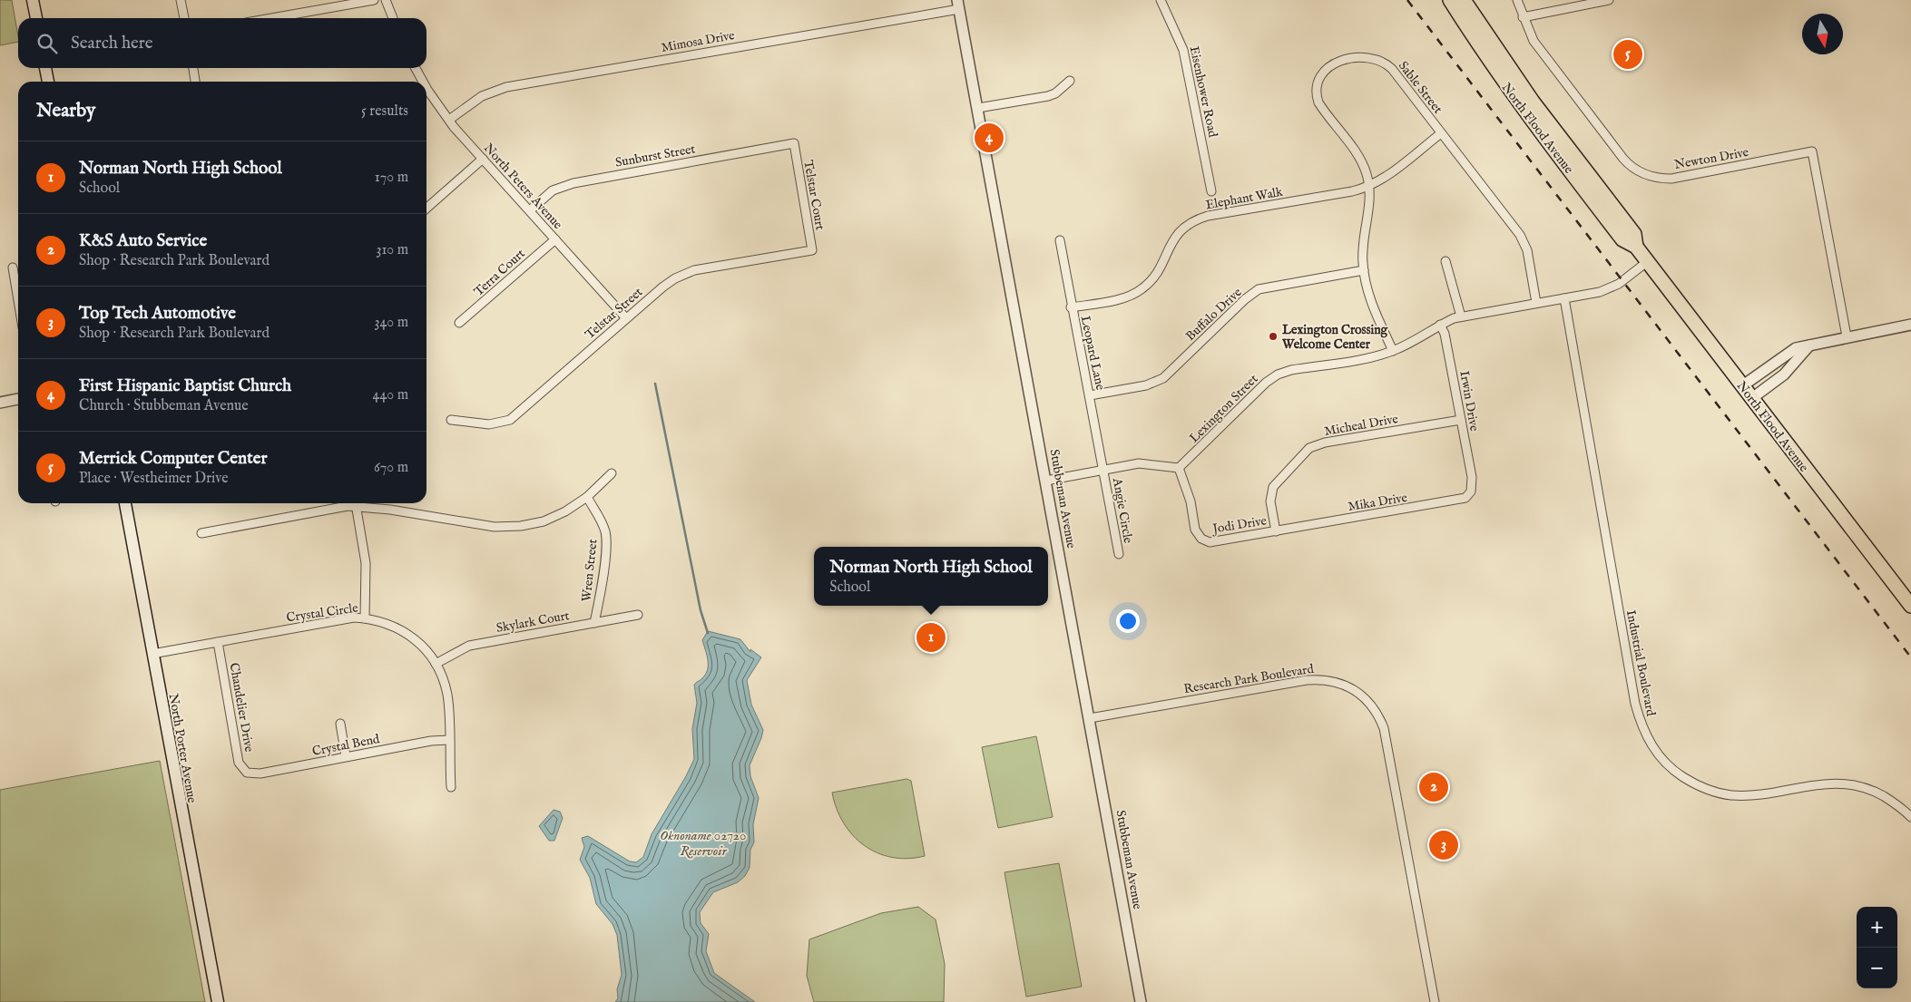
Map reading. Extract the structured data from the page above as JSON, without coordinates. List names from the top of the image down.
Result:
{
  "streets": {
    "main road": ["North Flood Avenue", "North Porter Avenue"],
    "street": [
      "Mimosa Drive",
      "Sable Street",
      "Eisenhower Road",
      "Sunburst Street",
      "Newton Drive",
      "North Peters Avenue",
      "Telstar Court",
      "Elephant Walk",
      "Terra Court",
      "Telstar Street",
      "Buffalo Drive",
      "Leopard Lane",
      "Irwin Drive",
      "Lexington Street",
      "Micheal Drive",
      "Stubbeman Avenue",
      "Mika Drive",
      "Angie Circle",
      "Jodi Drive",
      "Wren Street",
      "Crystal Circle",
      "Skylark Court",
      "Industrial Boulevard",
      "Research Park Boulevard",
      "Chandelier Drive",
      "Crystal Bend"
    ]
  },
  "crossings": [
    ["Mimosa Drive", "North Peters Avenue"],
    ["Mimosa Drive", "Stubbeman Avenue"],
    ["Sable Street", "Elephant Walk"],
    ["Sable Street", "Buffalo Drive"],
    ["Sable Street", "Lexington Street"],
    ["North Flood Avenue", "Lexington Street"],
    ["Sunburst Street", "North Peters Avenue"],
    ["Sunburst Street", "Telstar Court"],
    ["North Peters Avenue", "Terra Court"],
    ["North Peters Avenue", "Telstar Street"],
    ["Telstar Court", "Telstar Street"],
    ["Elephant Walk", "Leopard Lane"],
    ["Buffalo Drive", "Leopard Lane"],
    ["Leopard Lane", "Angie Circle"],
    ["Irwin Drive", "Lexington Street"],
    ["Irwin Drive", "Micheal Drive"],
    ["Irwin Drive", "Mika Drive"],
    ["Lexington Street", "Jodi Drive"],
    ["Lexington Street", "Industrial Boulevard"],
    ["Micheal Drive", "Mika Drive"],
    ["Micheal Drive", "Jodi Drive"],
    ["Stubbeman Avenue", "Research Park Boulevard"],
    ["Mika Drive", "Jodi Drive"],
    ["Wren Street", "Skylark Court"],
    ["Crystal Circle", "Skylark Court"],
    ["Crystal Circle", "Chandelier Drive"],
    ["Crystal Circle", "Crystal Bend"],
    ["Crystal Circle", "North Porter Avenue"],
    ["Chandelier Drive", "Crystal Bend"]
  ],
  "water": ["Oknoname 02720 Reservoir"],
  "places": ["Lexington Crossing Welcome Center"],
  "north": "bottom",
  "page": {
    "search": "Search here",
    "pins": [
      "5",
      "4",
      "1",
      "2",
      "3"
    ],
    "heading": ["Nearby", "5 results"],
    "list": [
      {
        "mark": "1",
        "name": "Norman North High School",
        "note": "School",
        "value": "170 m"
      },
      {
        "mark": "2",
        "name": "K&S Auto Service",
        "note": "Shop · Research Park Boulevard",
        "value": "310 m"
      },
      {
        "mark": "3",
        "name": "Top Tech Automotive",
        "note": "Shop · Research Park Boulevard",
        "value": "340 m"
      },
      {
        "mark": "4",
        "name": "First Hispanic Baptist Church",
        "note": "Church · Stubbeman Avenue",
        "value": "440 m"
      },
      {
        "mark": "5",
        "name": "Merrick Computer Center",
        "note": "Place · Westheimer Drive",
        "value": "670 m"
      }
    ],
    "popup": ["Norman North High School", "School"],
    "map_buttons": ["+", "−"]
  }
}
